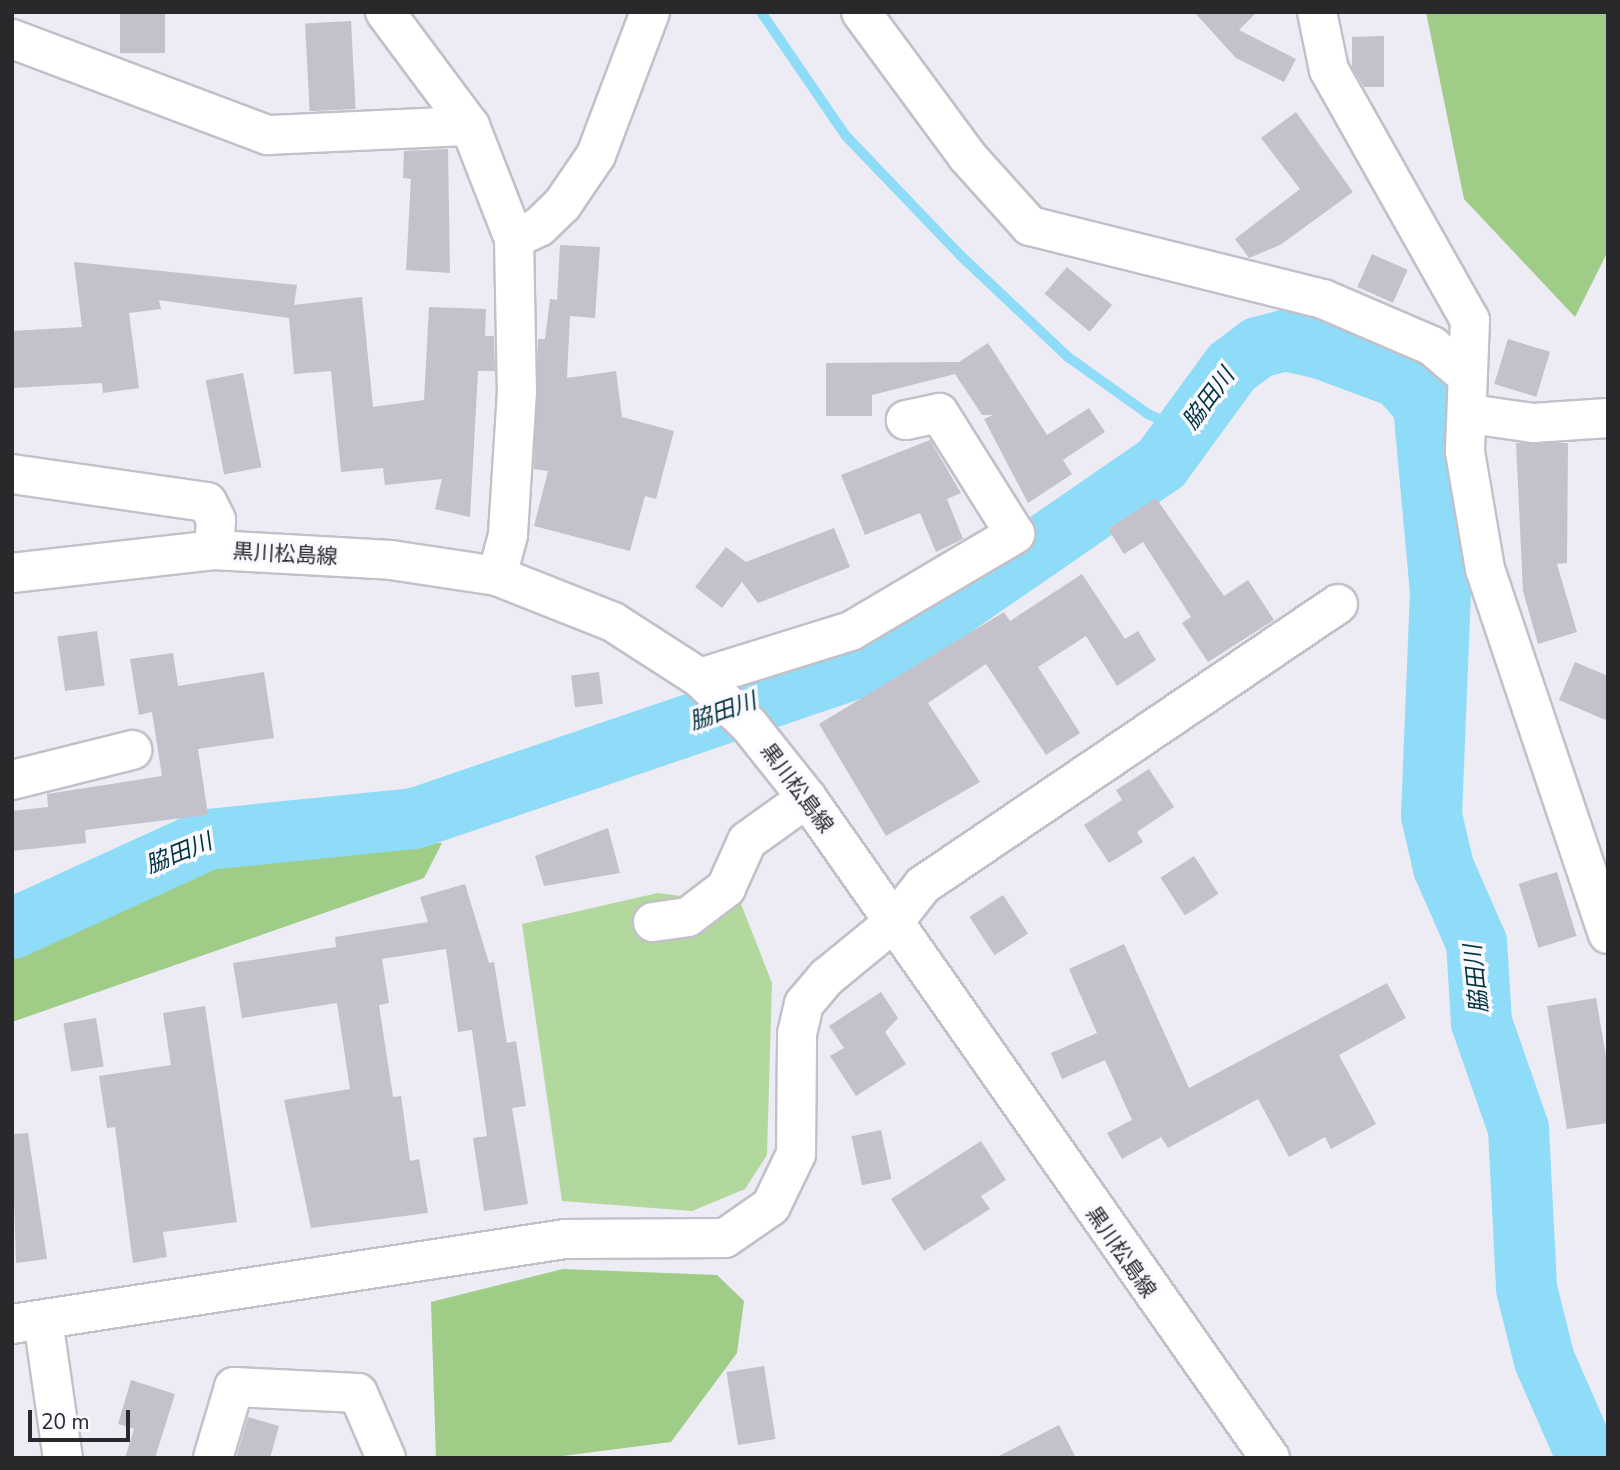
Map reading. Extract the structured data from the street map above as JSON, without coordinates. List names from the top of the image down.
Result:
{
  "streets": {
    "street": ["黒川松島線"]
  },
  "water": ["脇田川"],
  "scale_bar": "20 m"
}
